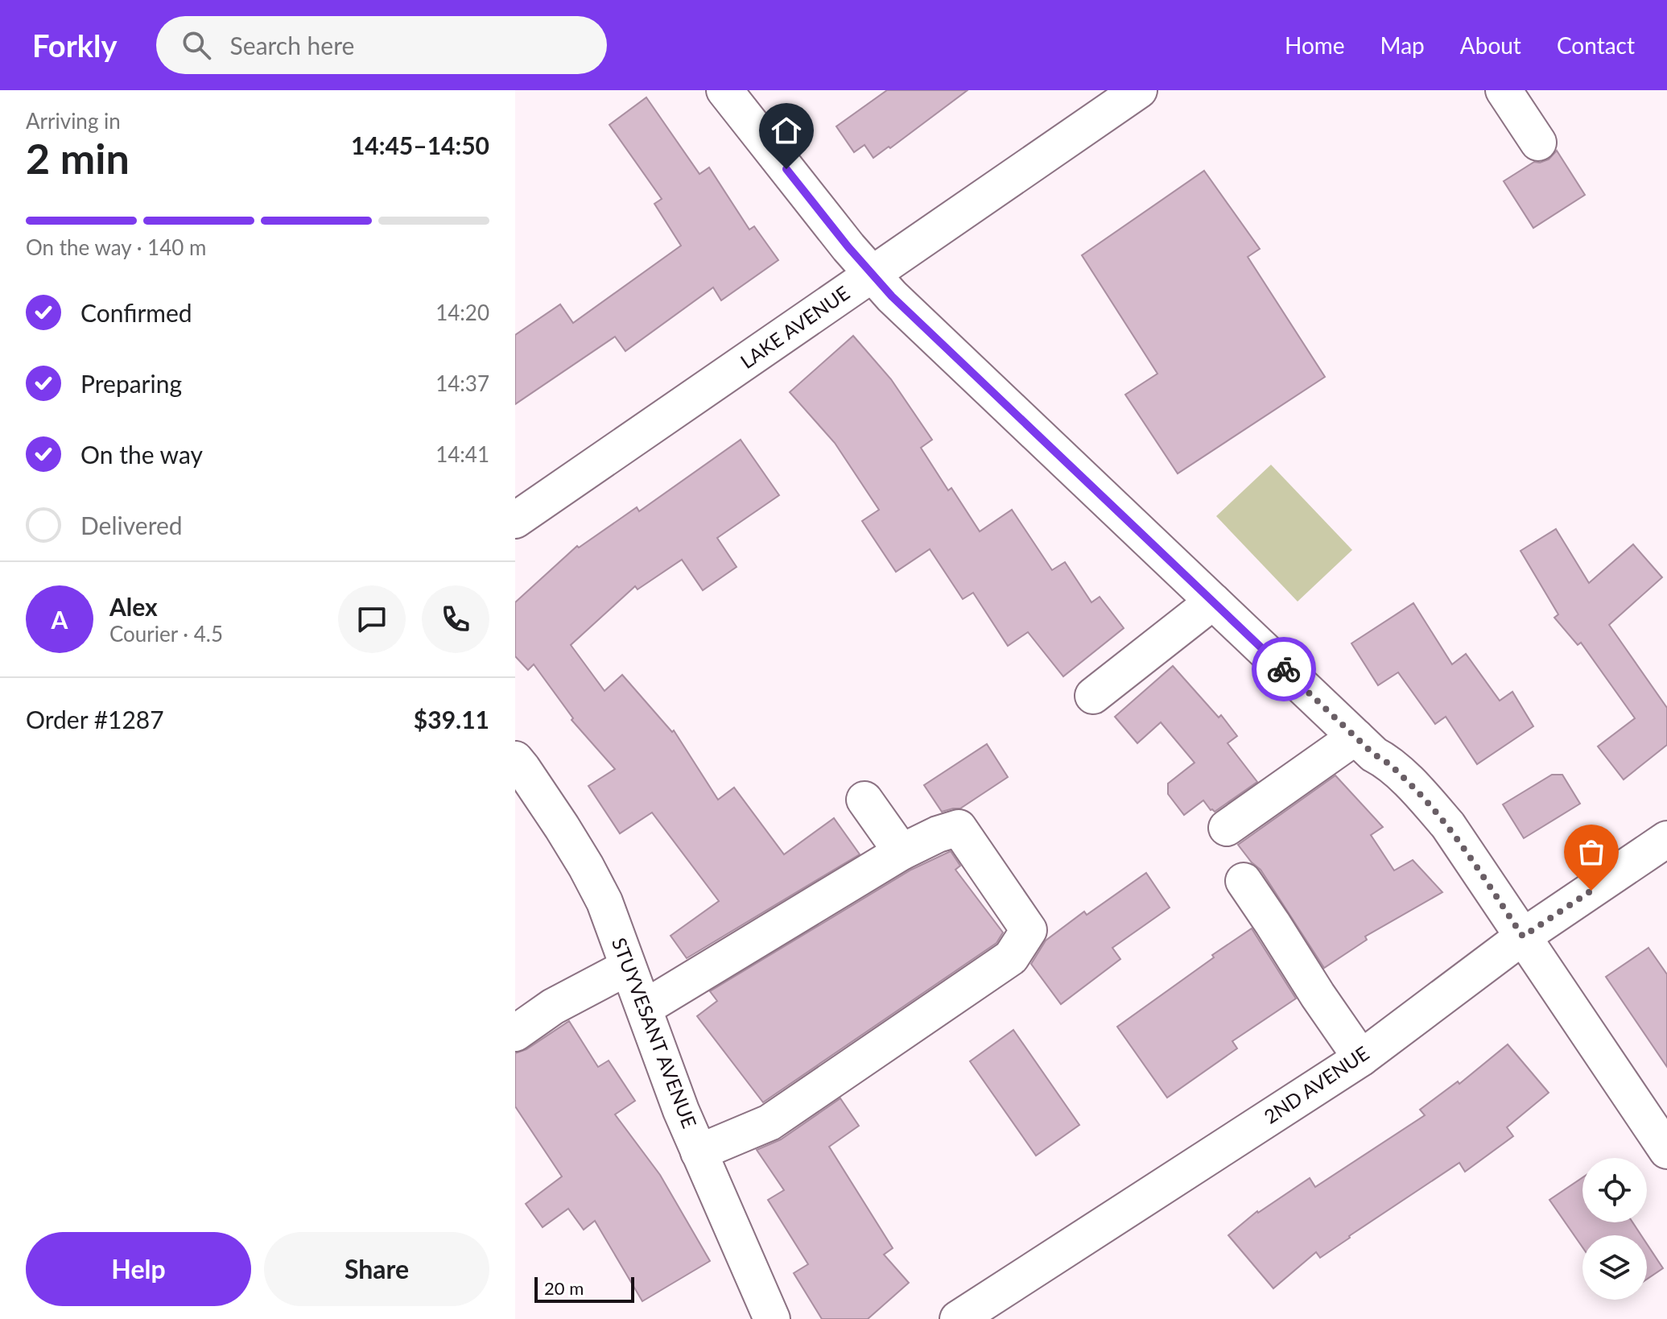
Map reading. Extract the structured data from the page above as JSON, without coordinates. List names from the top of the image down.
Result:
{
  "streets": {
    "street": ["LAKE AVENUE", "STUYVESANT AVENUE", "2ND AVENUE"]
  },
  "scale_bar": "20 m",
  "page": {
    "header": "Forkly",
    "search": "Search here",
    "nav": [
      "Home",
      "Map",
      "About",
      "Contact"
    ],
    "heading": ["2 min", "Arriving in", "14:45–14:50"],
    "panel": [
      "Alex",
      "Courier · 4.5",
      "Order #1287",
      "$39.11"
    ],
    "bar": "On the way · 140 m",
    "list": [
      ["Confirmed", "14:20"],
      ["Preparing", "14:37"],
      ["On the way", "14:41"],
      "Delivered"
    ],
    "round": "A",
    "buttons": ["Help", "Share"],
    "scale": "20 m"
  }
}
